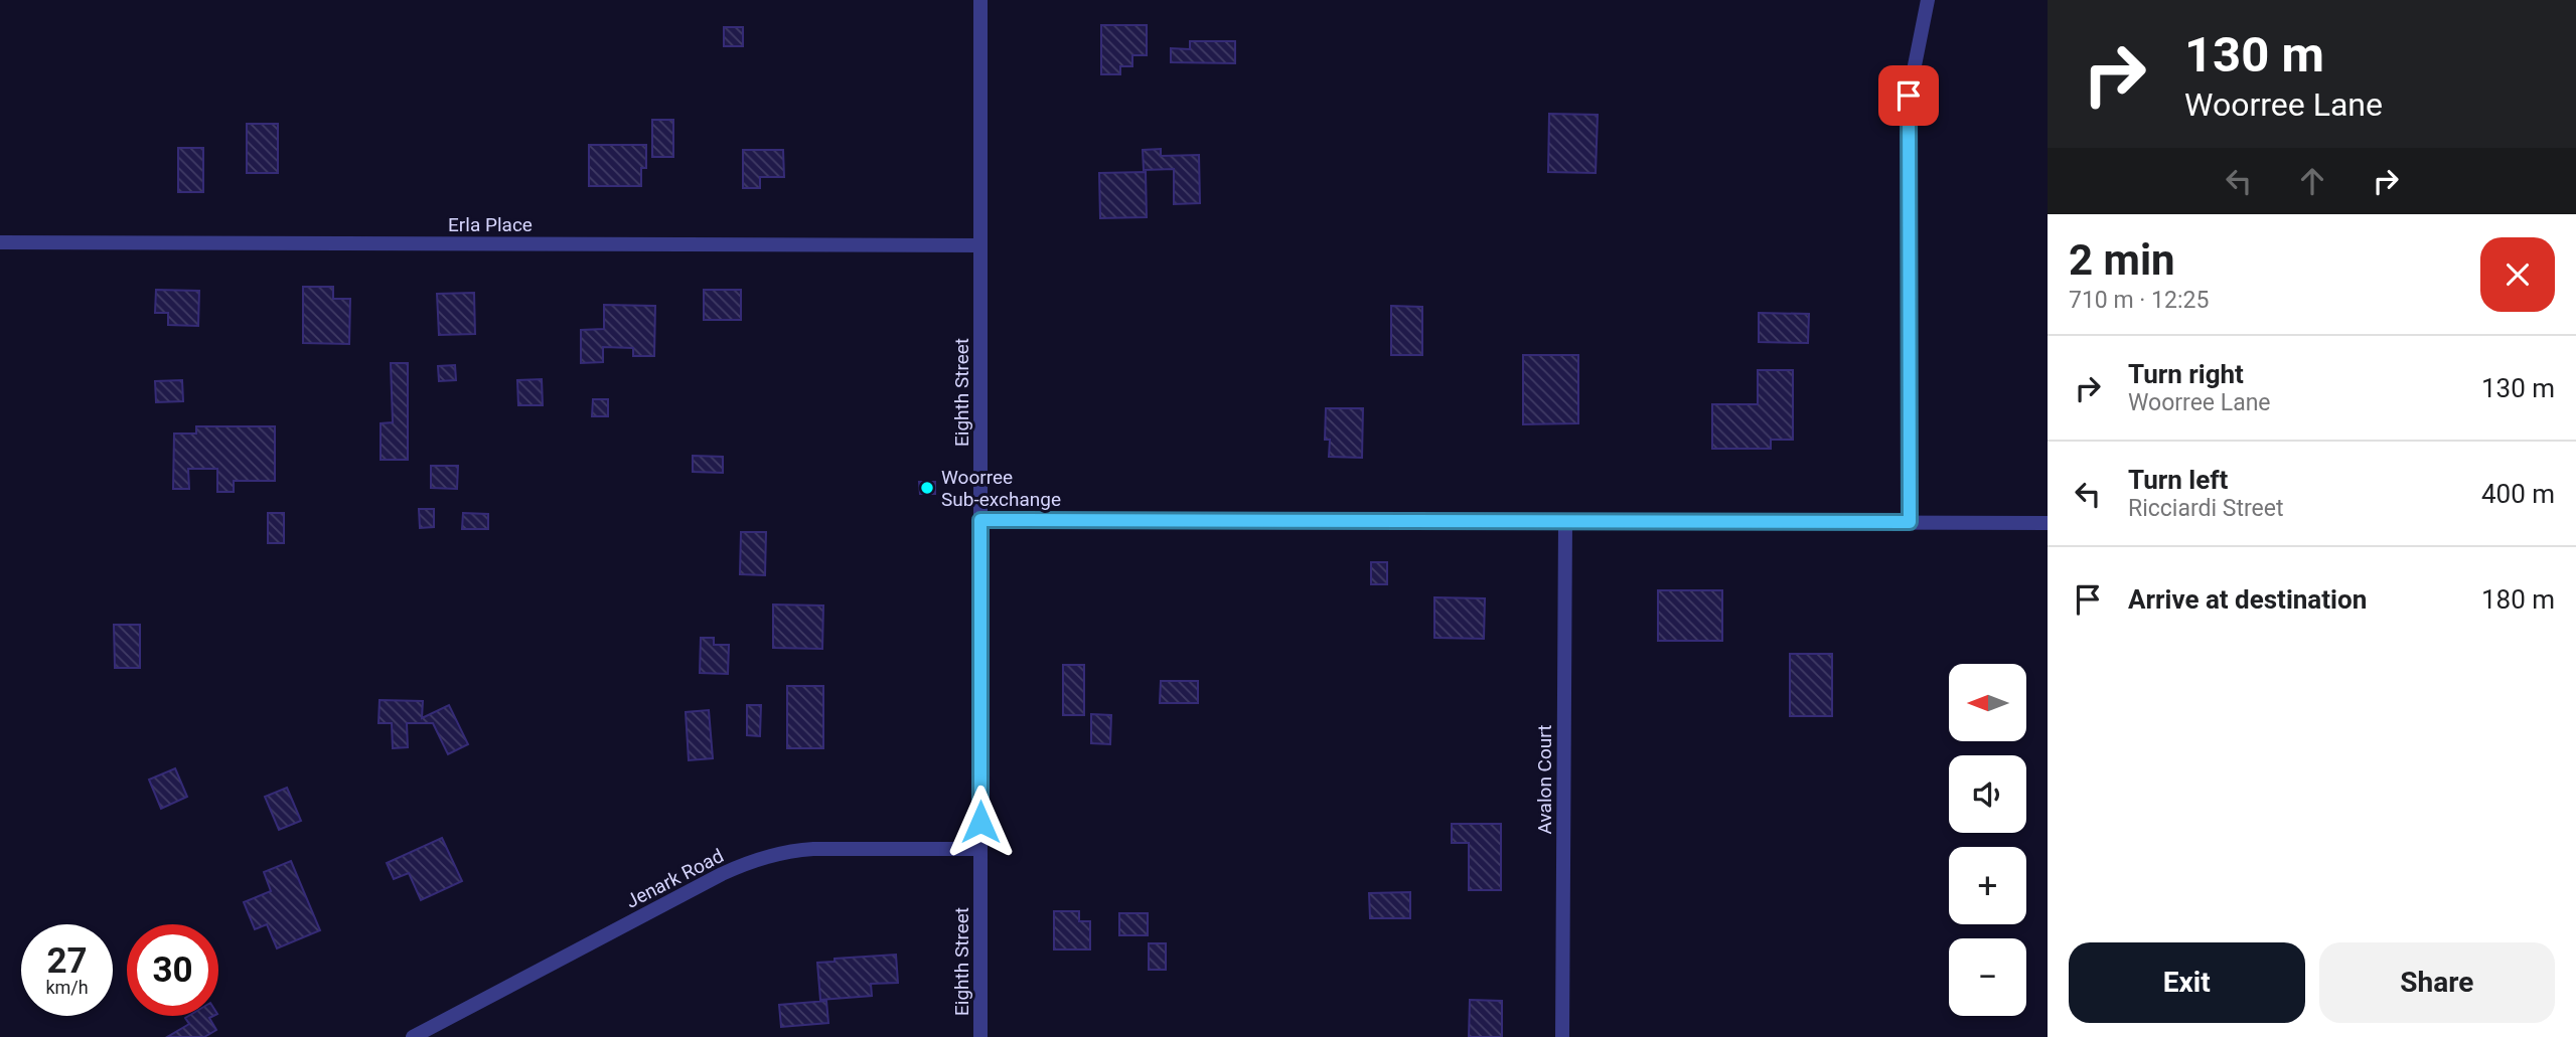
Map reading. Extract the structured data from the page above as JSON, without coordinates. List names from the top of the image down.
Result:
{
  "streets": {
    "street": [
      "Erla Place",
      "Eighth Street",
      "Avalon Court",
      "Jenark Road"
    ]
  },
  "crossings": [
    ["Erla Place", "Eighth Street"],
    ["Eighth Street", "Jenark Road"]
  ],
  "places": ["Woorree Sub-exchange"],
  "north": "left",
  "page": {
    "turn": ["130 m", "Woorree Lane"],
    "heading": ["2 min", "710 m · 12:25"],
    "list": [
      {
        "name": "Turn right",
        "note": "Woorree Lane",
        "value": "130 m"
      },
      {
        "name": "Turn left",
        "note": "Ricciardi Street",
        "value": "400 m"
      },
      {
        "name": "Arrive at destination",
        "value": "180 m"
      }
    ],
    "map_buttons": ["+", "−"],
    "speed": "27 km/h",
    "limit": "30",
    "buttons": ["Exit", "Share"]
  }
}
